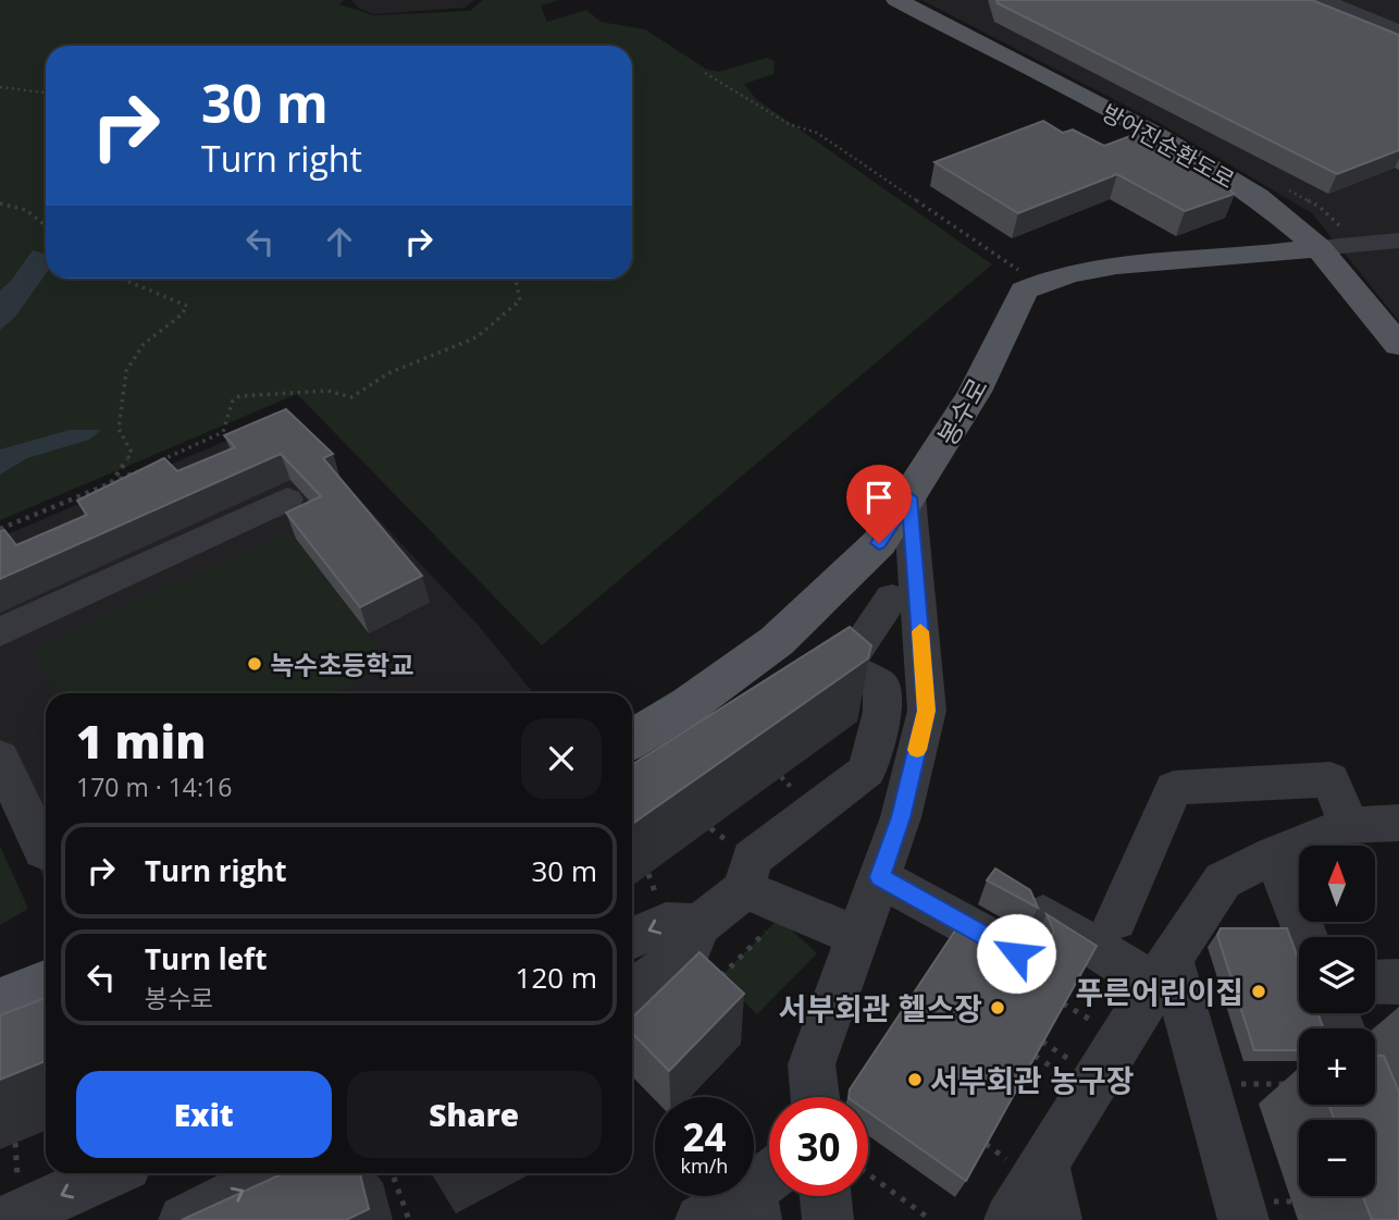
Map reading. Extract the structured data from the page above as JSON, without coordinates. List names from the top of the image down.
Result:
{
  "streets": {
    "main road": ["방어진순환도로", "봉수로"]
  },
  "places": [
    "녹수초등학교",
    "푸른어린이집",
    "서부회관 헬스장",
    "서부회관 농구장"
  ],
  "north": "top",
  "page": {
    "turn": ["30 m", "Turn right"],
    "heading": ["1 min", "170 m · 14:16"],
    "list": [
      {
        "name": "Turn right",
        "value": "30 m"
      },
      {
        "name": "Turn left",
        "note": "봉수로",
        "value": "120 m"
      }
    ],
    "map_buttons": ["+", "−"],
    "buttons": ["Exit", "Share"],
    "speed": "24 km/h",
    "limit": "30"
  }
}
